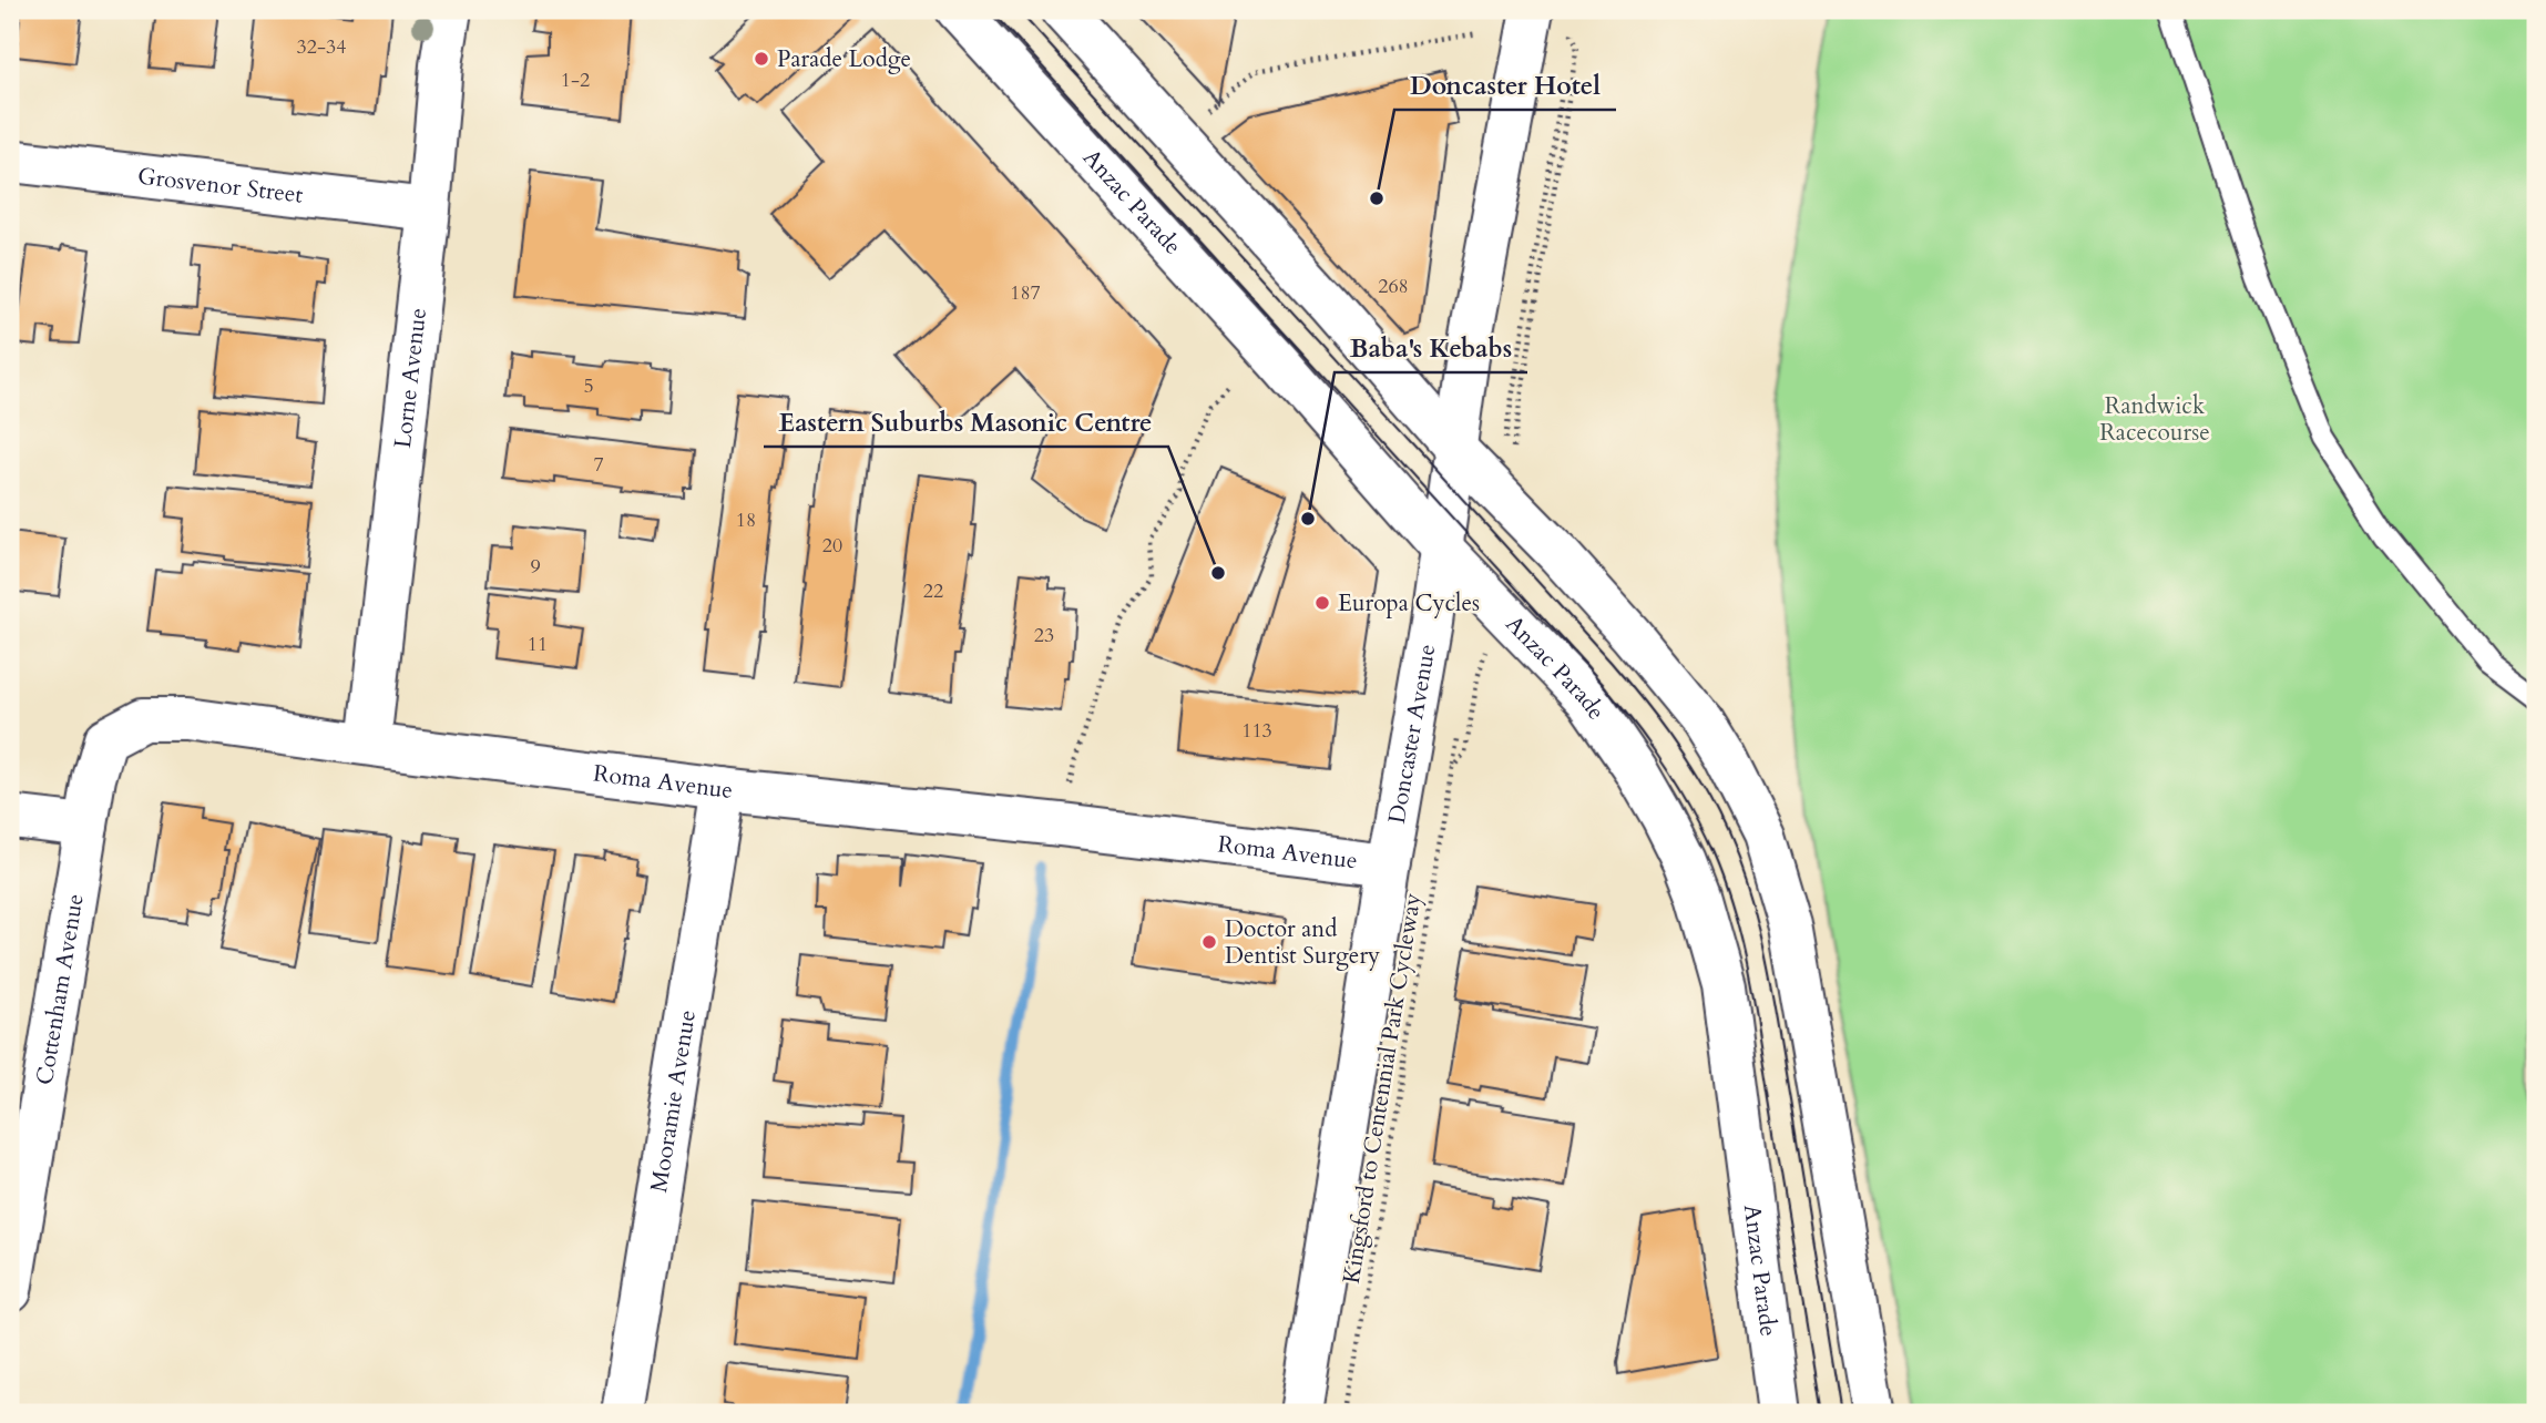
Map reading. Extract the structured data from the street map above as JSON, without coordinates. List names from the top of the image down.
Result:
{
  "streets": {
    "street": [
      "Grosvenor Street",
      "Anzac Parade",
      "Lorne Avenue",
      "Doncaster Avenue",
      "Roma Avenue",
      "Cottenham Avenue",
      "Mooramie Avenue"
    ],
    "path": ["Kingsford to Centennial Park Cycleway"]
  },
  "crossings": [
    ["Grosvenor Street", "Lorne Avenue"],
    ["Anzac Parade", "Doncaster Avenue"],
    ["Lorne Avenue", "Roma Avenue"],
    ["Doncaster Avenue", "Roma Avenue"],
    ["Roma Avenue", "Cottenham Avenue"],
    ["Roma Avenue", "Mooramie Avenue"]
  ],
  "parks": ["Randwick Racecourse"],
  "places": [
    "Parade Lodge",
    "Doncaster Hotel",
    "Baba's Kebabs",
    "Eastern Suburbs Masonic Centre",
    "Europa Cycles",
    "Doctor and Dentist Surgery"
  ],
  "house_numbers": [
    "32-34",
    "1-2",
    "268",
    "187",
    "5",
    "7",
    "18",
    "20",
    "9",
    "22",
    "23",
    "11",
    "113"
  ]
}
